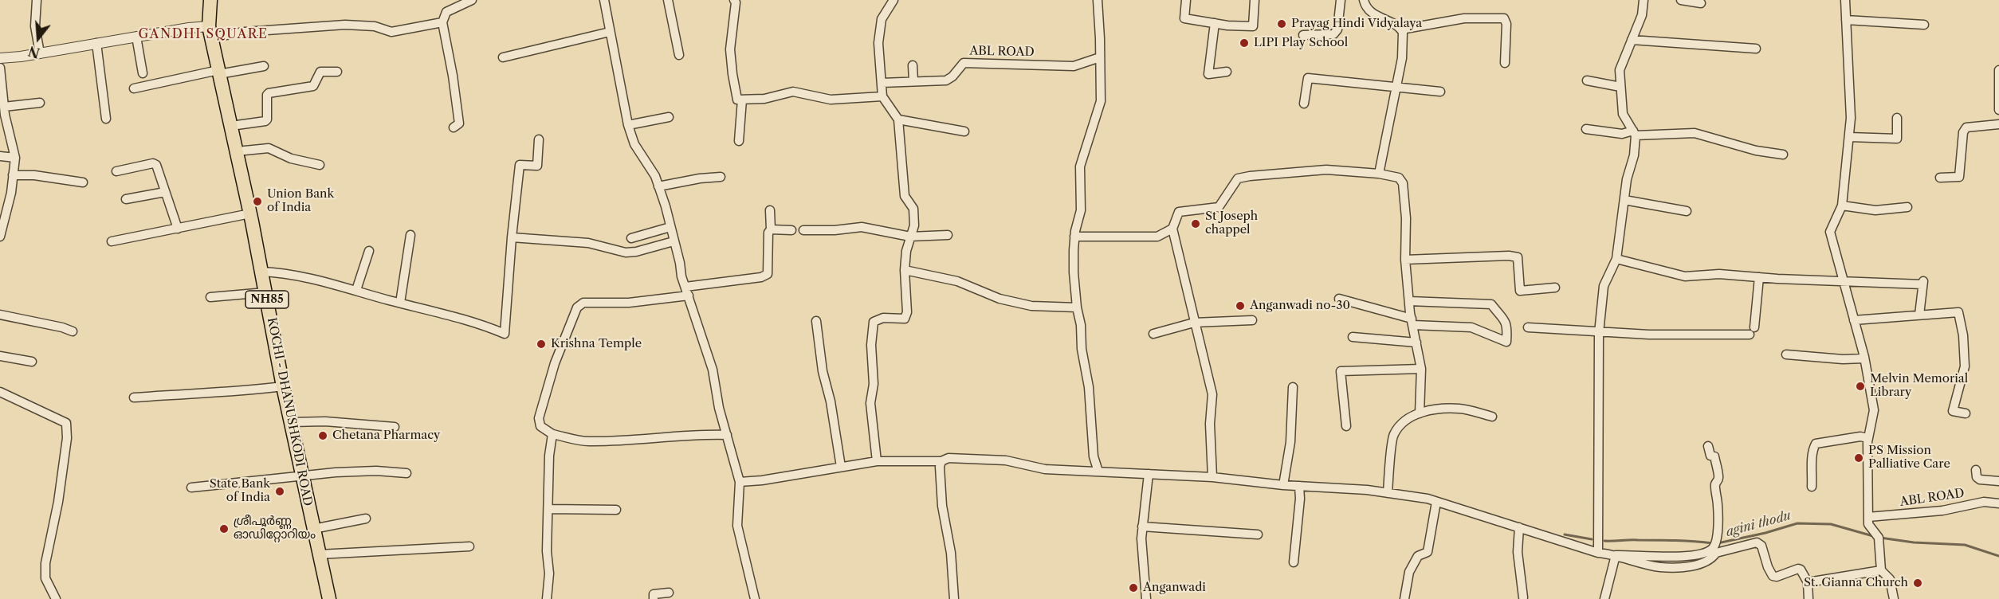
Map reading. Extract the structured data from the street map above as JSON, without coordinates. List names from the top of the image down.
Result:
{
  "streets": {
    "highway": ["NH85", "KOCHI - DHANUSHKODI ROAD"],
    "street": ["ABL ROAD"]
  },
  "districts": ["GANDHI SQUARE"],
  "water": ["agini thodu"],
  "places": [
    "Prayag Hindi Vidyalaya",
    "LIPI Play School",
    "Union Bank of India",
    "St Joseph chappel",
    "Anganwadi no-30",
    "Krishna Temple",
    "Melvin Memorial Library",
    "Chetana Pharmacy",
    "PS Mission Palliative Care",
    "State Bank of India",
    "ശ്രീപൂർണ്ണ ഓഡിറ്റോറിയം",
    "St. Gianna Church",
    "Anganwadi"
  ],
  "north": "bottom"
}
